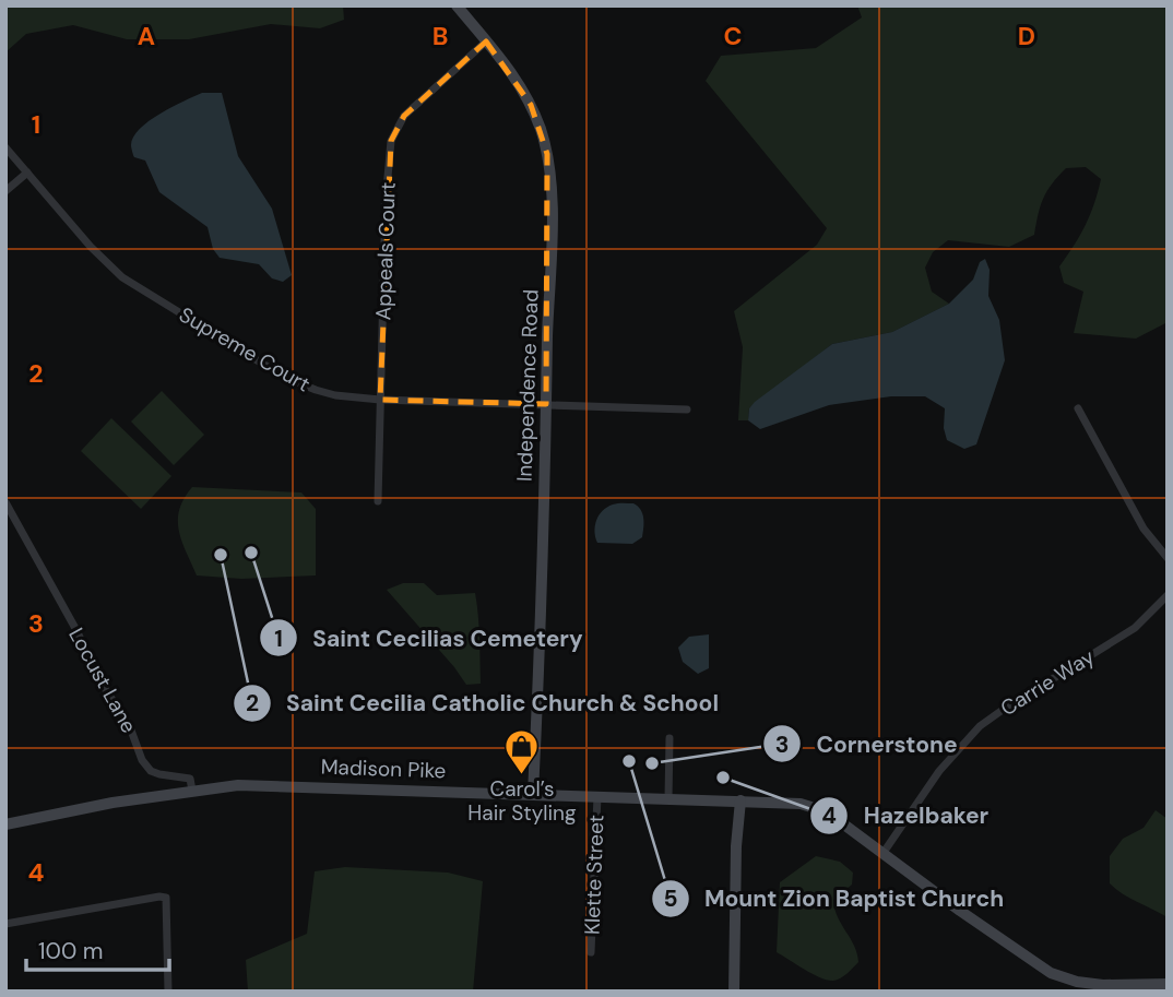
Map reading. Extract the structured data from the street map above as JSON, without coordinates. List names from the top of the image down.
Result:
{
  "streets": {
    "main road": ["Independence Road", "Madison Pike"],
    "street": [
      "Appeals Court",
      "Supreme Court",
      "Locust Lane",
      "Carrie Way",
      "Klette Street"
    ]
  },
  "crossings": [
    ["Appeals Court", "Supreme Court"],
    ["Appeals Court", "Independence Road"],
    ["Supreme Court", "Independence Road"],
    ["Independence Road", "Madison Pike"],
    ["Locust Lane", "Madison Pike"],
    ["Carrie Way", "Madison Pike"],
    ["Madison Pike", "Klette Street"]
  ],
  "places": {
    "other": [
      "Saint Cecilias Cemetery",
      "Saint Cecilia Catholic Church & School",
      "Mount Zion Baptist Church",
      "Cornerstone",
      "Hazelbaker"
    ],
    "shop": ["Carol’s Hair Styling"]
  },
  "scale_bar": "100 m",
  "grid": {
    "columns": [
      "A",
      "B",
      "C",
      "D"
    ],
    "rows": [
      "1",
      "2",
      "3",
      "4"
    ]
  }
}
